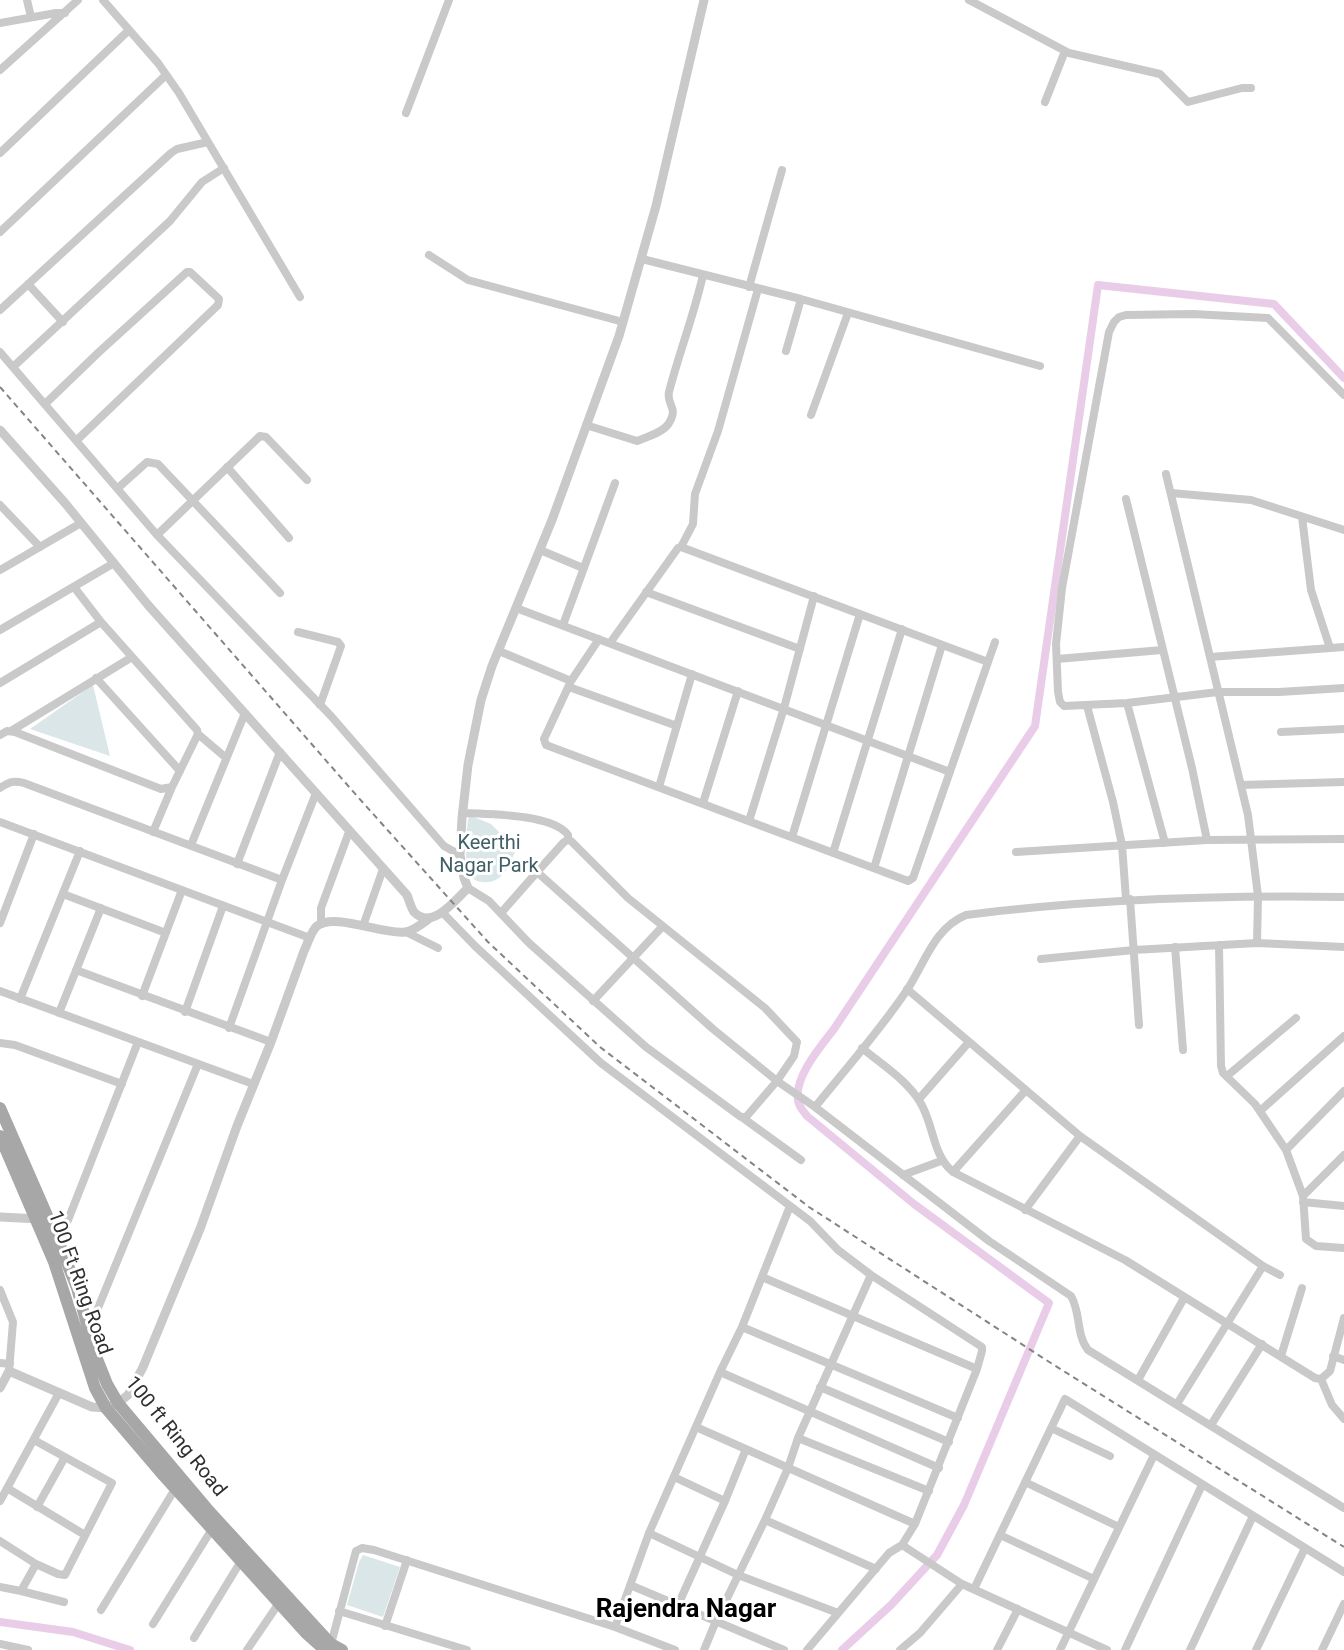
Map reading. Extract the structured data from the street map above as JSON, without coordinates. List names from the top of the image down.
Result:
{
  "streets": {
    "main road": ["100 Ft Ring Road", "100 ft Ring Road"]
  },
  "crossings": [
    ["100 Ft Ring Road", "100 ft Ring Road"]
  ],
  "districts": ["Rajendra Nagar"],
  "parks": ["Keerthi Nagar Park"]
}
